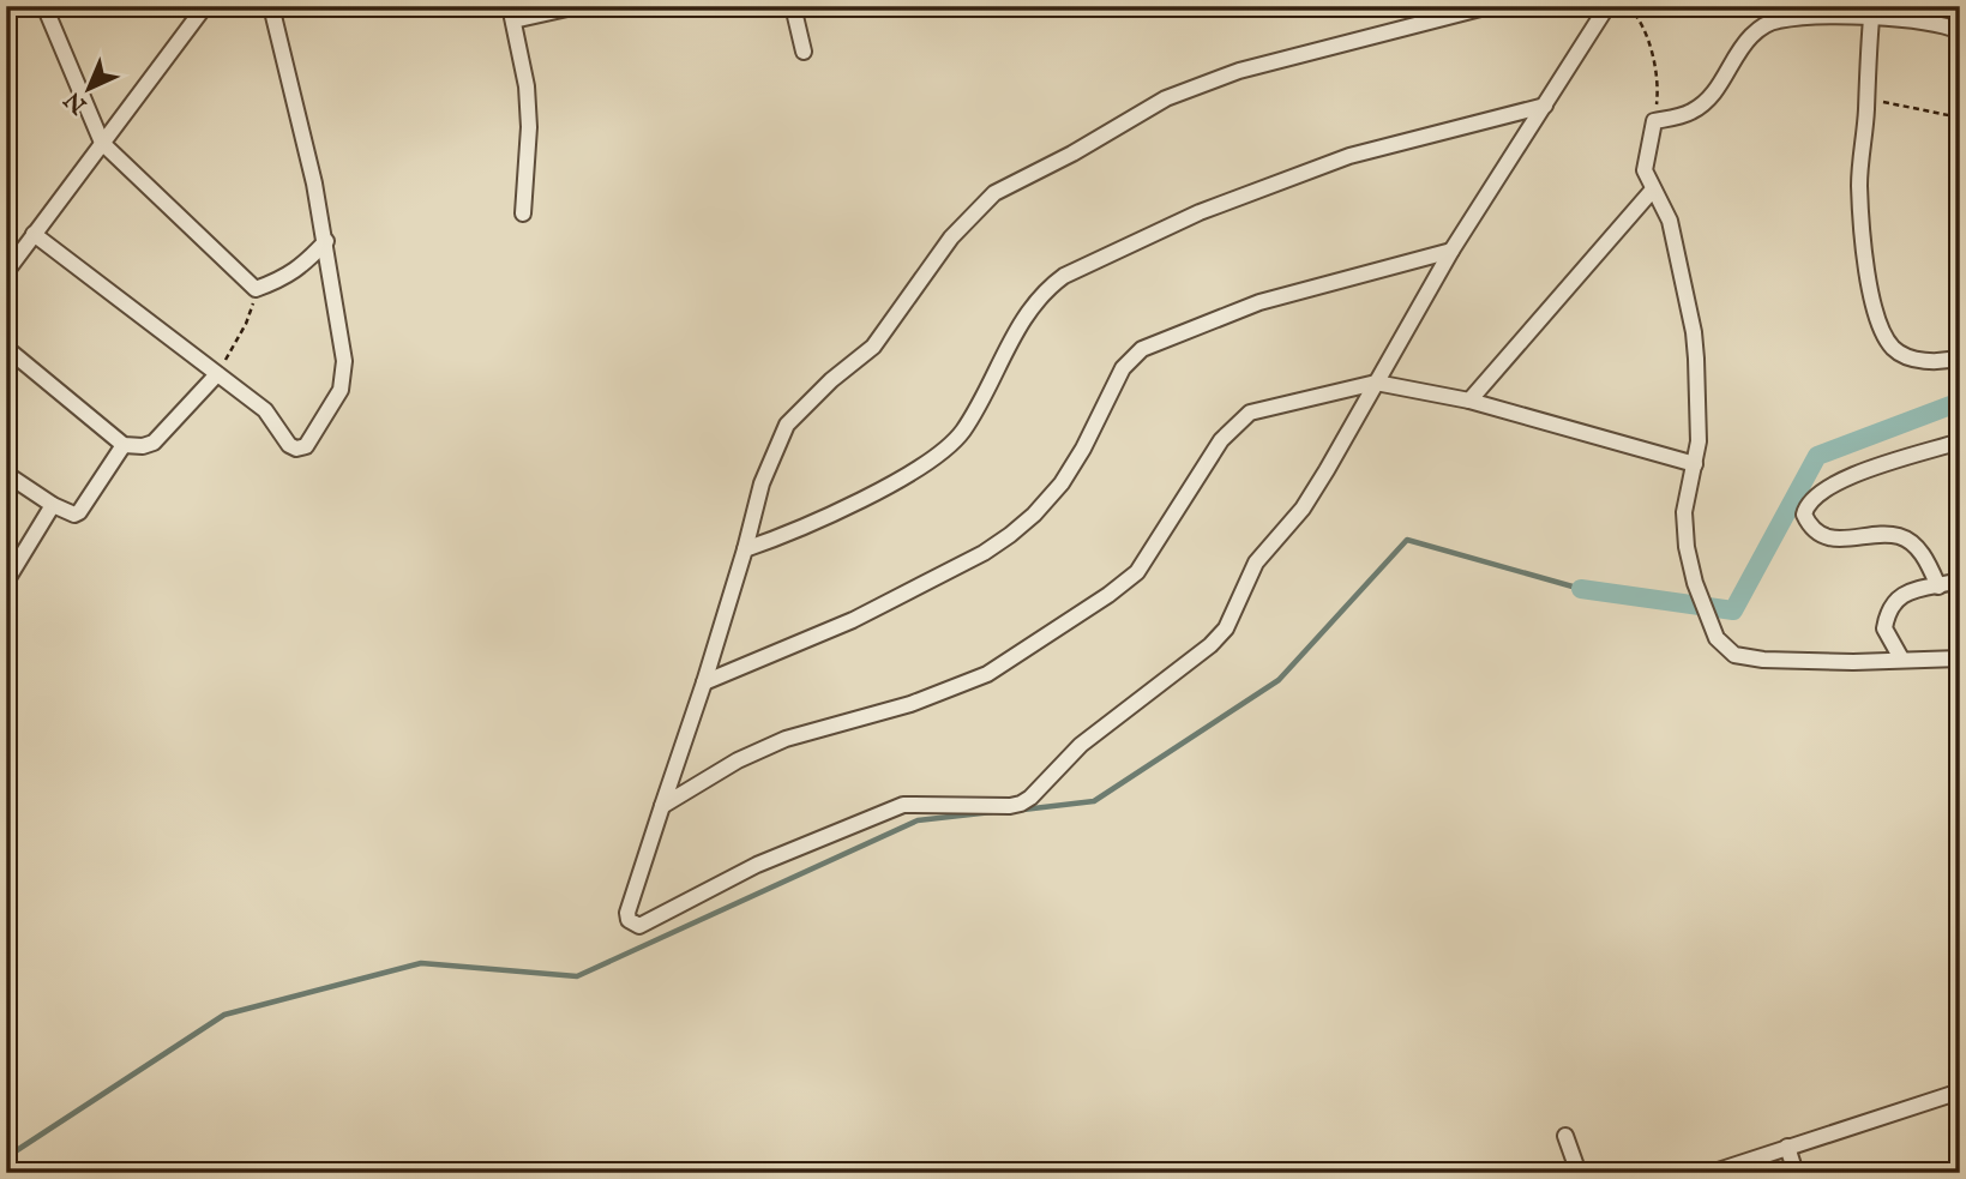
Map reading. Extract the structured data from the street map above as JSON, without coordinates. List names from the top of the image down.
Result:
{
  "north": "bottom left"
}
